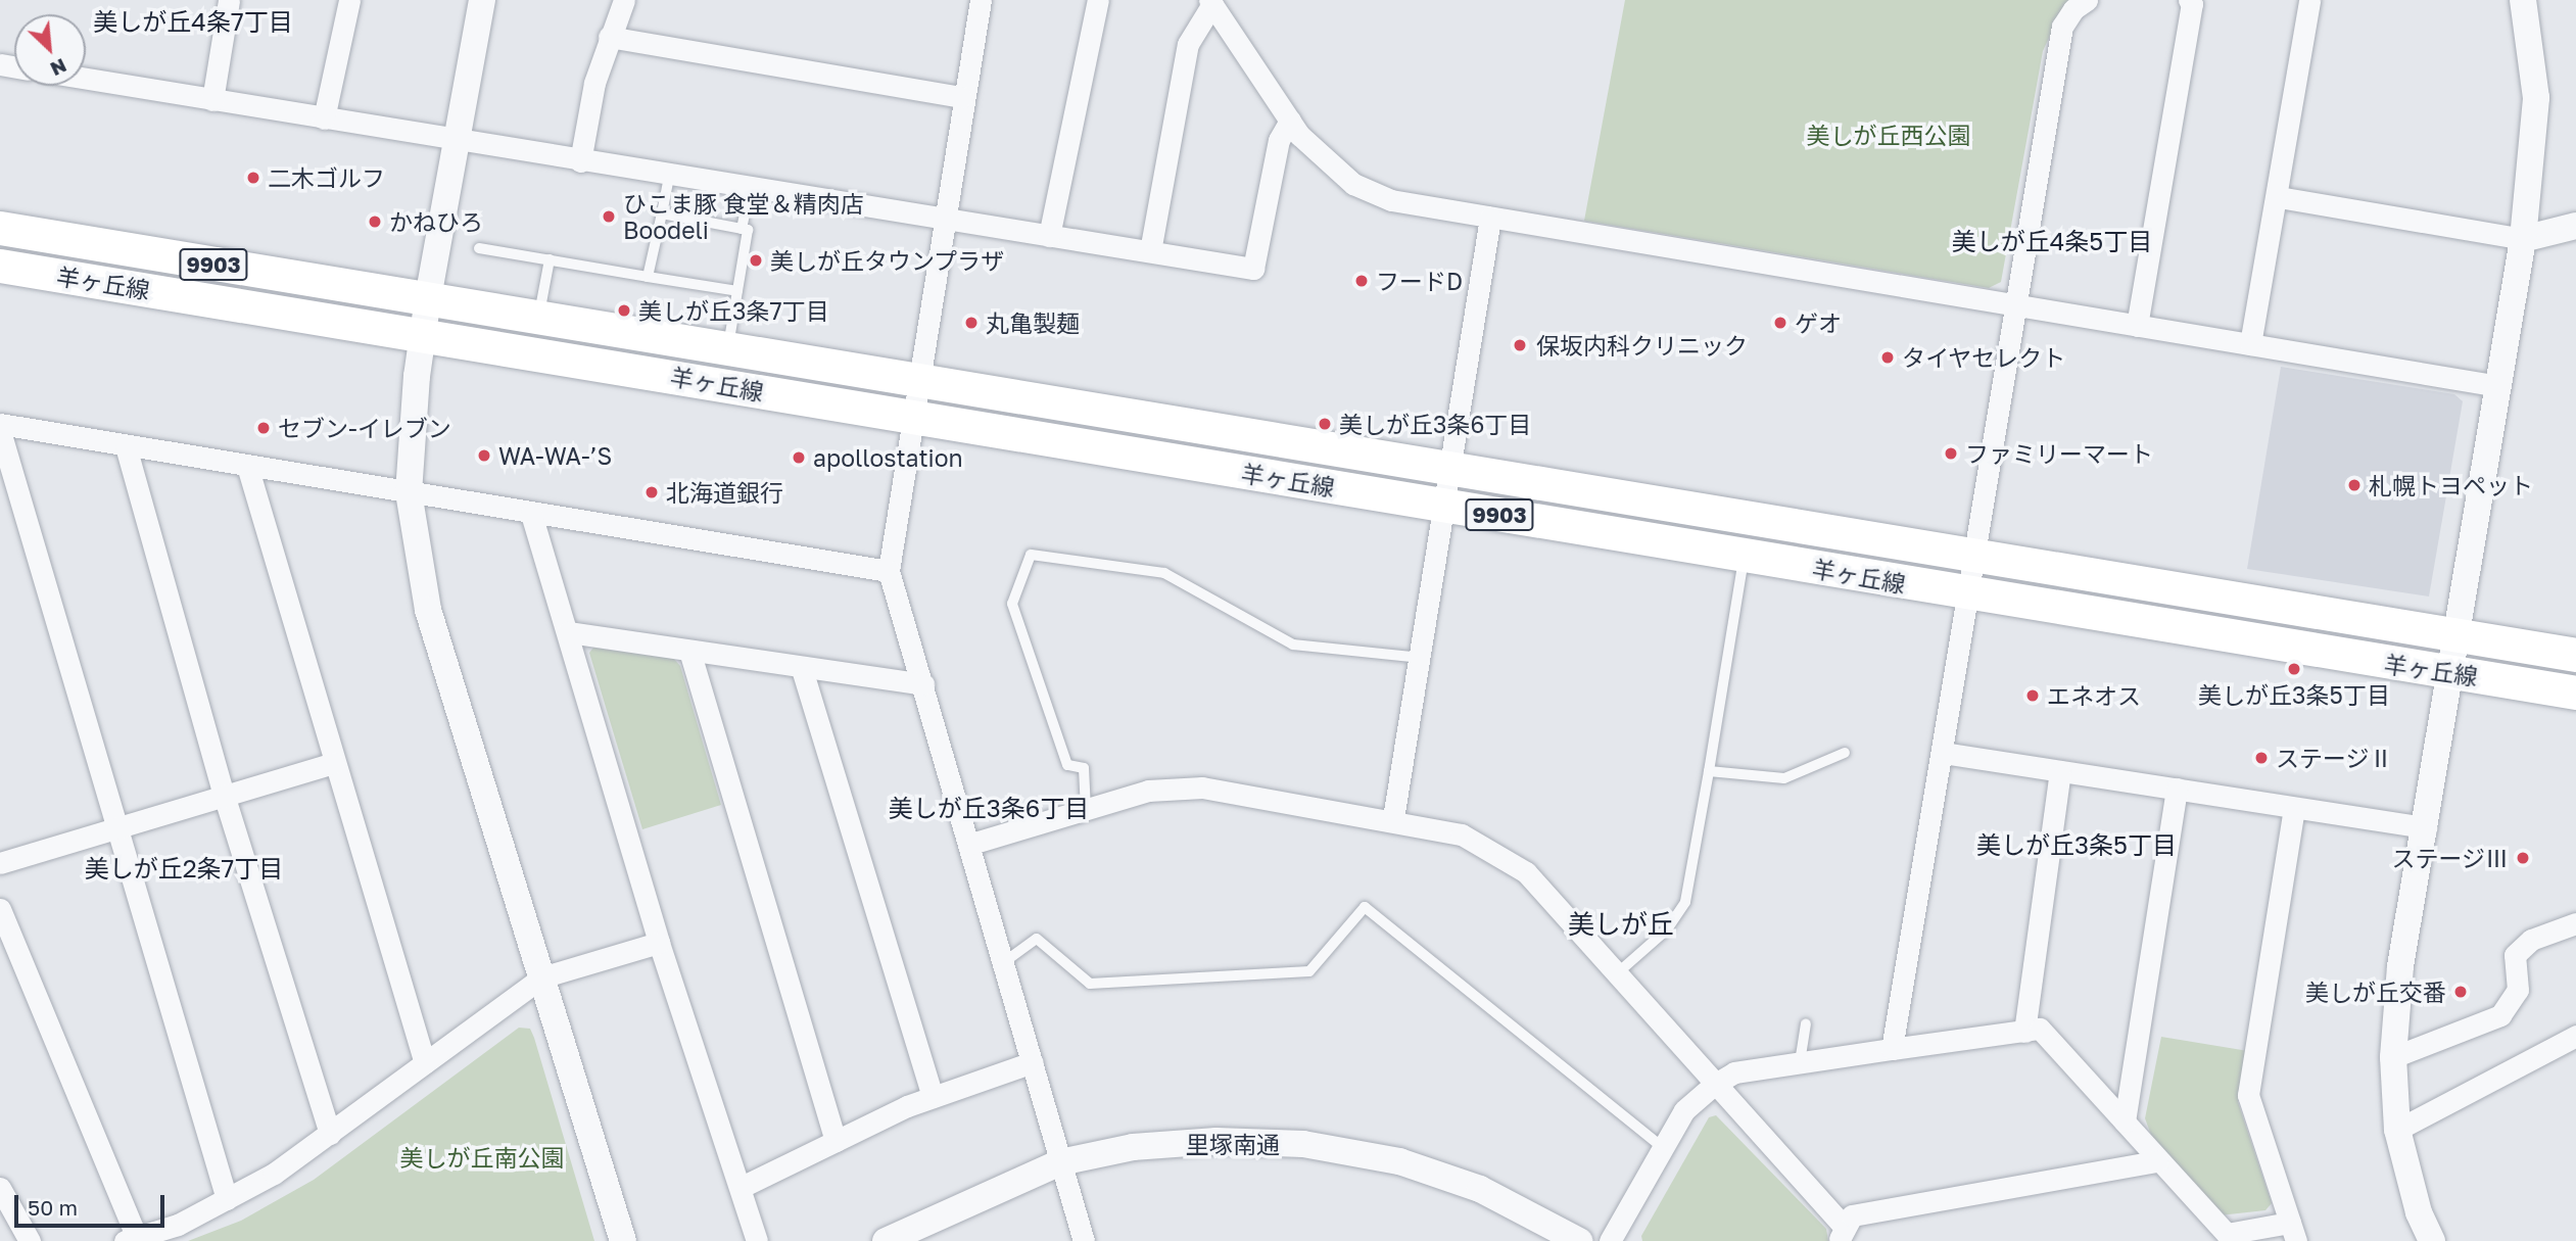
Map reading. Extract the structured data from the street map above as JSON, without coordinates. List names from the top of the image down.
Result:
{
  "streets": {
    "main road": ["9903", "羊ヶ丘線"],
    "street": ["里塚南通"]
  },
  "districts": [
    "美しが丘4条7丁目",
    "美しが丘4条5丁目",
    "美しが丘3条6丁目",
    "美しが丘3条5丁目",
    "美しが丘2条7丁目",
    "美しが丘"
  ],
  "parks": ["美しが丘西公園", "美しが丘南公園"],
  "places": [
    "二木ゴルフ",
    "ひこま豚 食堂＆精肉店 Boodeli",
    "かねひろ",
    "美しが丘タウンプラザ",
    "フードD",
    "美しが丘3条7丁目",
    "丸亀製麺",
    "ゲオ",
    "保坂内科クリニック",
    "タイヤセレクト",
    "美しが丘3条6丁目",
    "セブン-イレブン",
    "ファミリーマート",
    "WA-WA-’S",
    "apollostation",
    "札幌トヨペット",
    "北海道銀行",
    "美しが丘3条5丁目",
    "エネオス",
    "ステージⅡ",
    "ステージⅢ",
    "美しが丘交番"
  ],
  "scale_bar": "50 m",
  "north": "bottom right"
}
